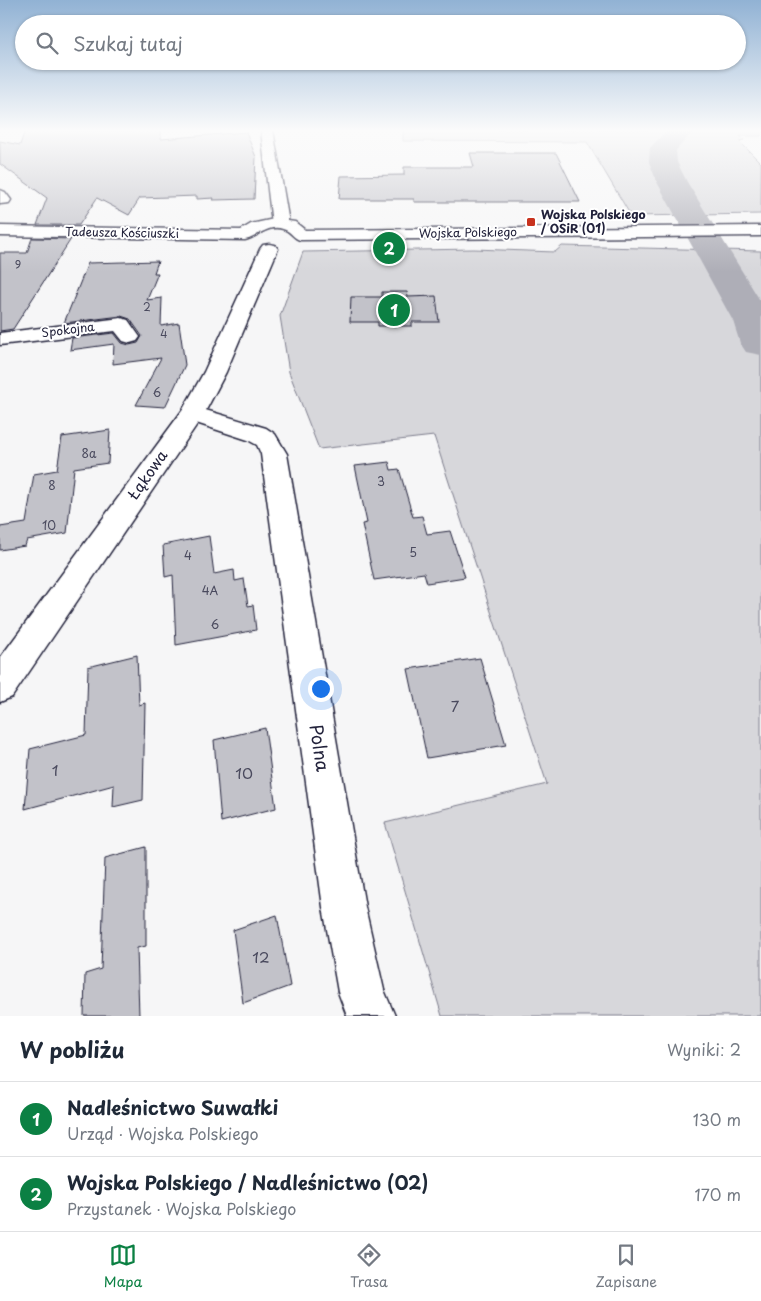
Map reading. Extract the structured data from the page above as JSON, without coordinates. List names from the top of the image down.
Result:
{
  "streets": {
    "street": [
      "Tadeusza Kościuszki",
      "Wojska Polskiego",
      "Spokojna",
      "Łąkowa",
      "Polna"
    ]
  },
  "crossings": [
    ["Łąkowa", "Polna"]
  ],
  "places": {
    "transit": ["Wojska Polskiego / OSiR (01)"]
  },
  "house_numbers": [
    "9",
    "2",
    "4",
    "6",
    "8a",
    "3",
    "8",
    "10",
    "5",
    "4",
    "4A",
    "6",
    "7",
    "1",
    "10",
    "12"
  ],
  "page": {
    "search": "Szukaj tutaj",
    "pins": ["2", "1"],
    "heading": ["W pobliżu", "Wyniki: 2"],
    "list": [
      {
        "mark": "1",
        "name": "Nadleśnictwo Suwałki",
        "note": "Urząd · Wojska Polskiego",
        "value": "130 m"
      },
      {
        "mark": "2",
        "name": "Wojska Polskiego / Nadleśnictwo (02)",
        "note": "Przystanek · Wojska Polskiego",
        "value": "170 m"
      }
    ],
    "nav": ["Mapa", "Trasa", "Zapisane"]
  }
}
